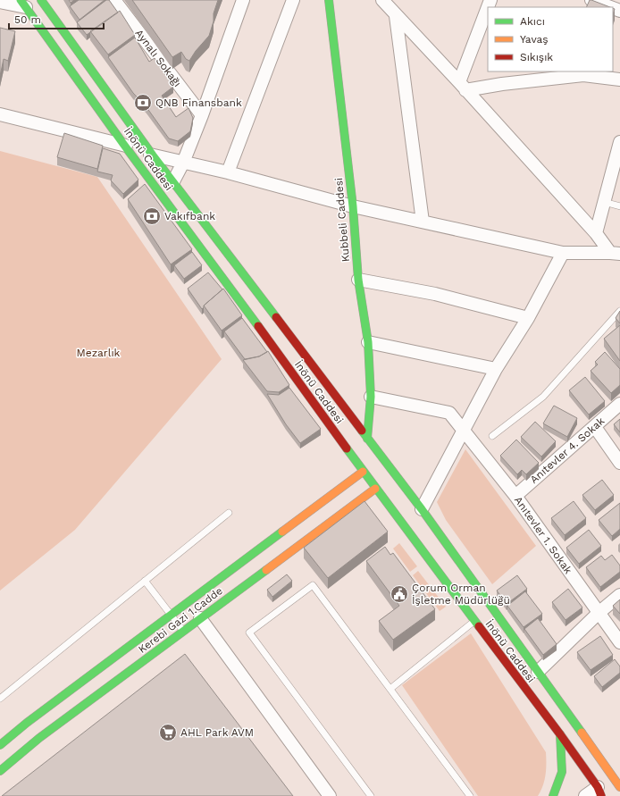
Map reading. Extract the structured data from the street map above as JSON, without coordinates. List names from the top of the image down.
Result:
{
  "streets": {
    "street": [
      "Aynalı Sokağı",
      "İnönü Caddesi",
      "Kubbeli Caddesi",
      "Anıtevler 4. Sokak",
      "Anıtevler 1. Sokak",
      "Kerebi Gazi 1.Cadde"
    ]
  },
  "crossings": [
    ["İnönü Caddesi", "Kubbeli Caddesi"],
    ["İnönü Caddesi", "Kerebi Gazi 1.Cadde"],
    ["Kubbeli Caddesi", "Anıtevler 1. Sokak"],
    ["Anıtevler 4. Sokak", "Anıtevler 1. Sokak"]
  ],
  "parks": ["Mezarlık"],
  "places": {
    "bank": ["QNB Finansbank", "Vakıfbank"],
    "public building": ["Çorum Orman İşletme Müdürlüğü"],
    "supermarket": ["AHL Park AVM"]
  },
  "legend": ["Akıcı", "Yavaş", "Sıkışık"],
  "scale_bar": "50 m"
}
